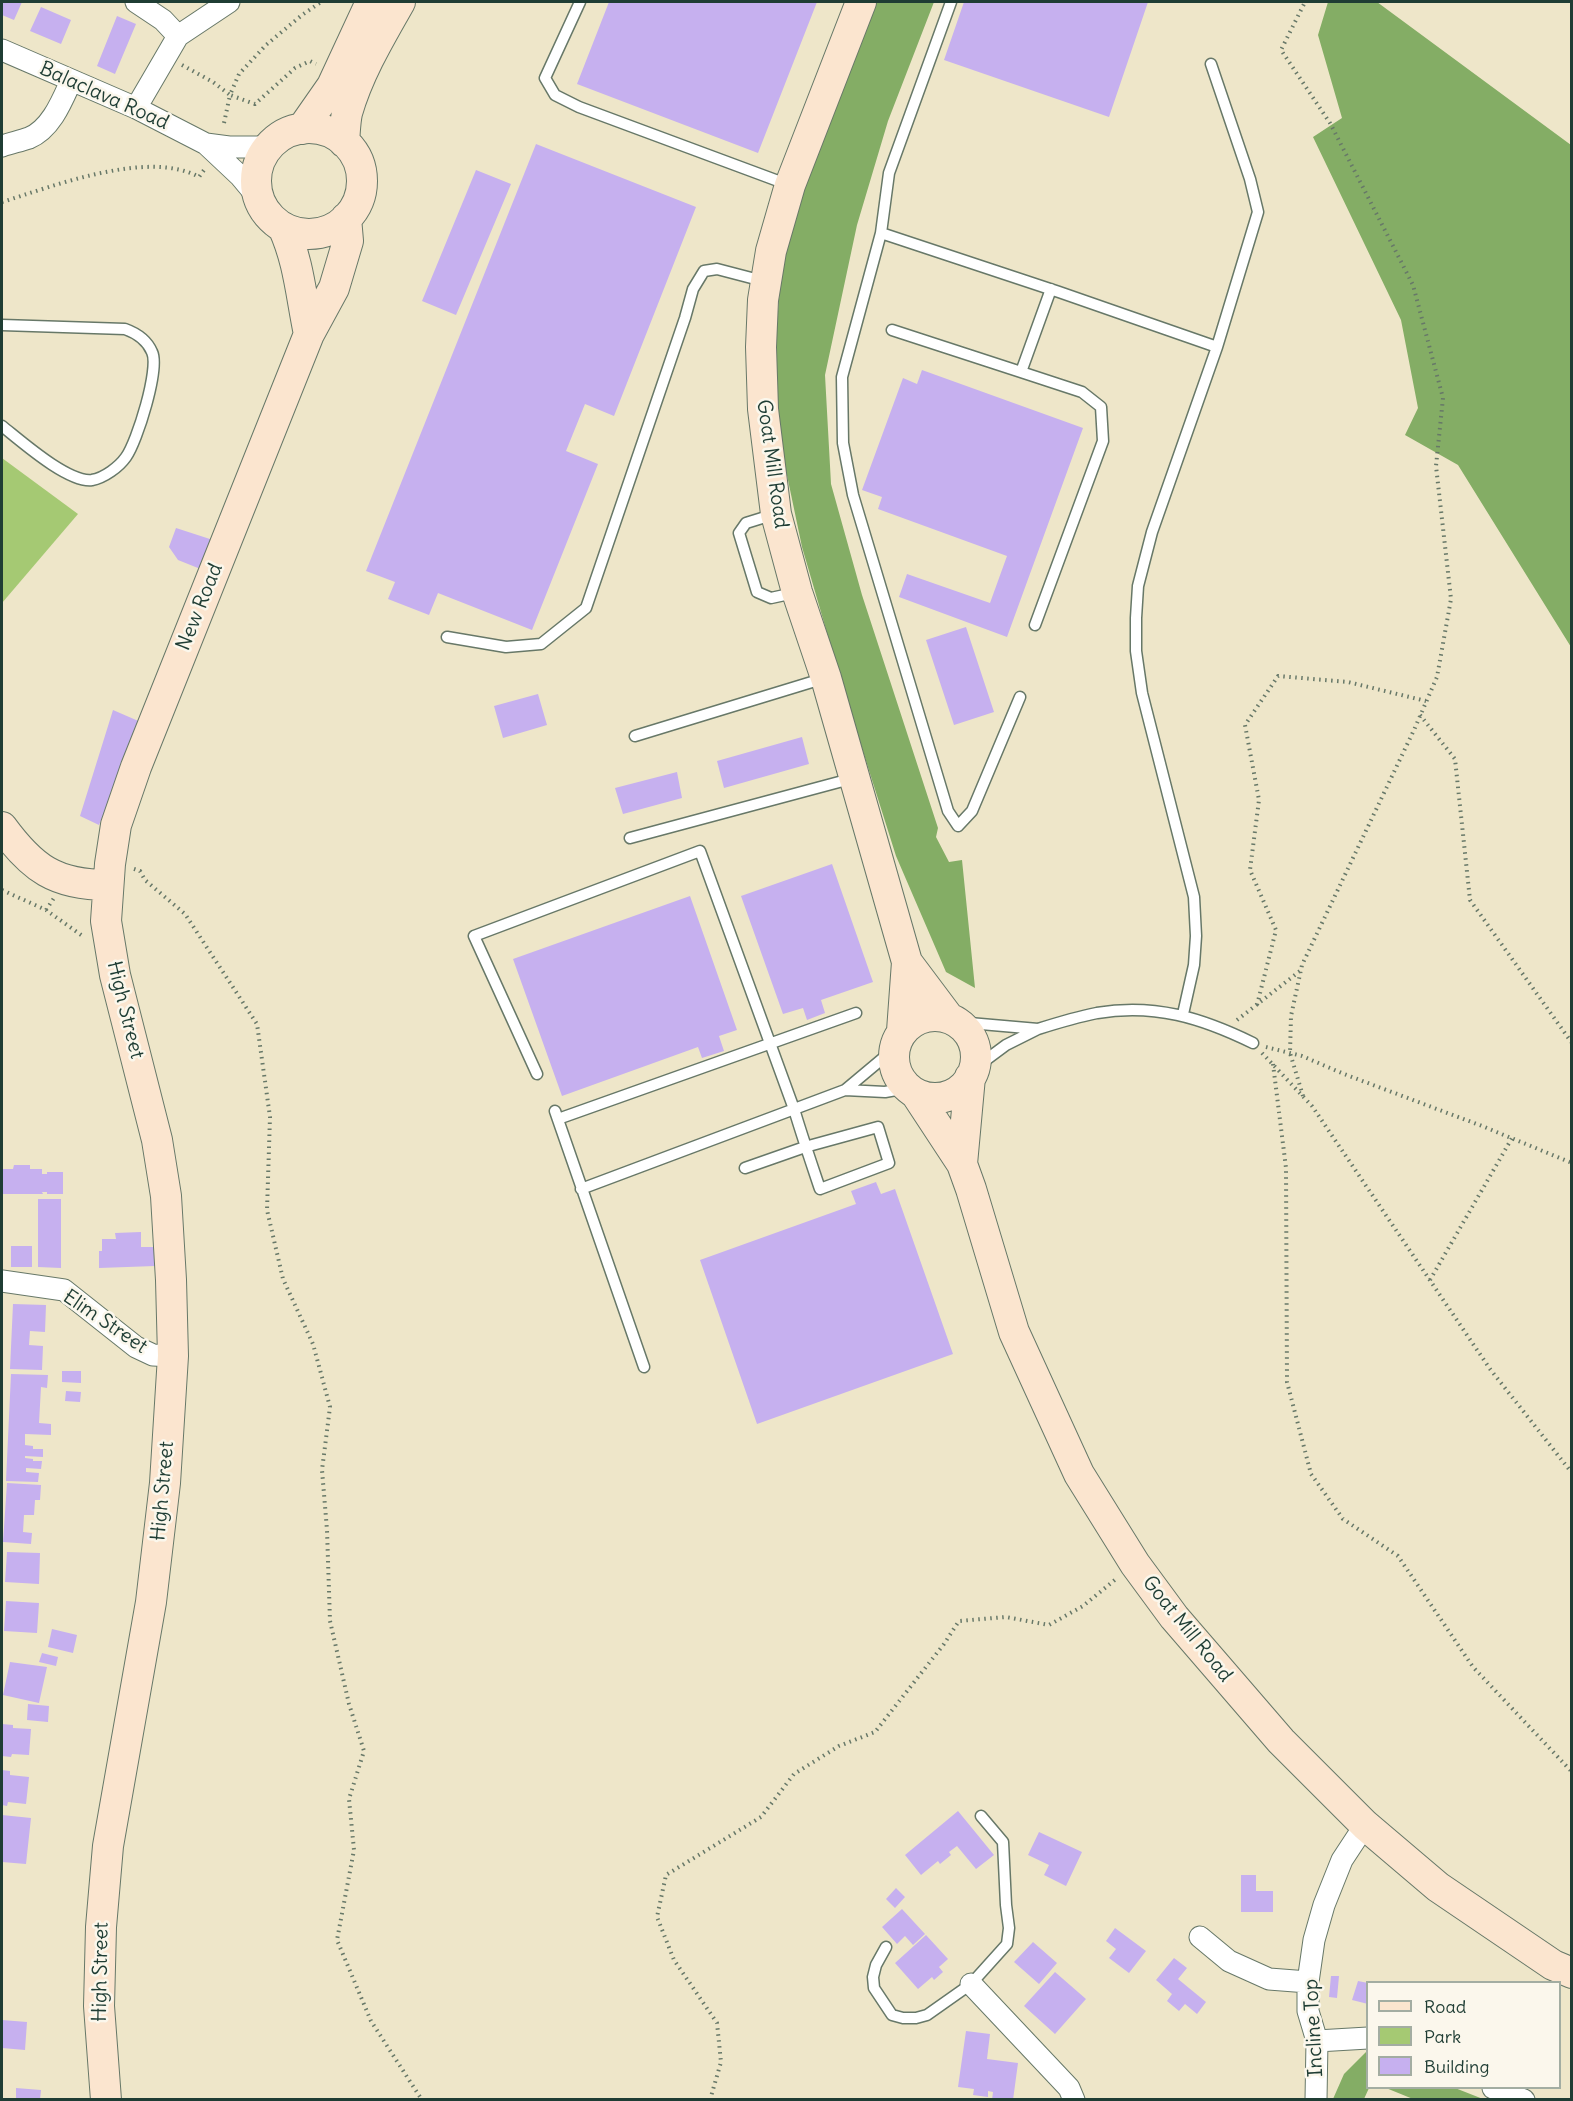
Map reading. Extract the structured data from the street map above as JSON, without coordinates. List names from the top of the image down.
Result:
{
  "streets": {
    "street": [
      "Balaclava Road",
      "Goat Mill Road",
      "New Road",
      "High Street",
      "Elim Street",
      "Incline Top"
    ]
  },
  "crossings": [
    ["Balaclava Road", "New Road"],
    ["Goat Mill Road", "Incline Top"],
    ["New Road", "High Street"],
    ["High Street", "Elim Street"]
  ],
  "legend": ["Road", "Park", "Building"]
}
